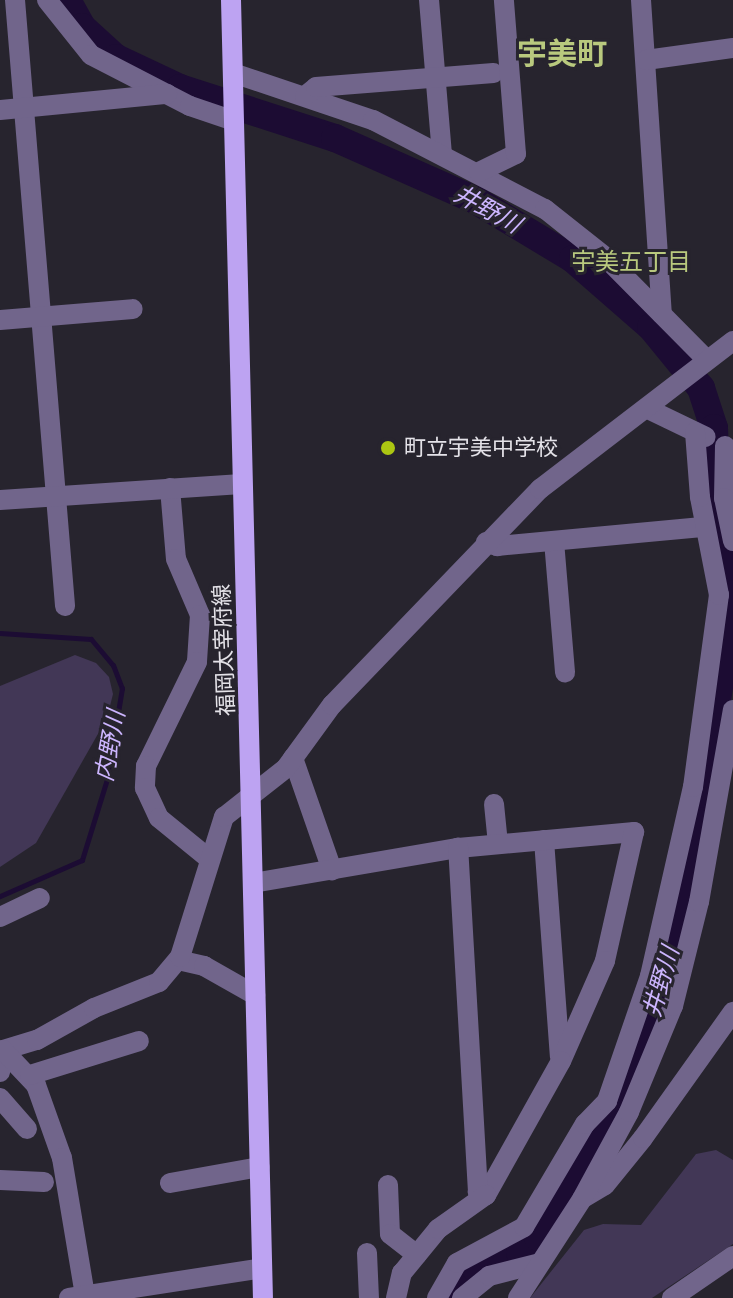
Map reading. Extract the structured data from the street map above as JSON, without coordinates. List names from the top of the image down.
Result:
{
  "streets": {
    "main road": ["福岡太宰府線"]
  },
  "districts": ["宇美町", "宇美五丁目"],
  "water": ["井野川", "内野川"],
  "places": ["町立宇美中学校"]
}
